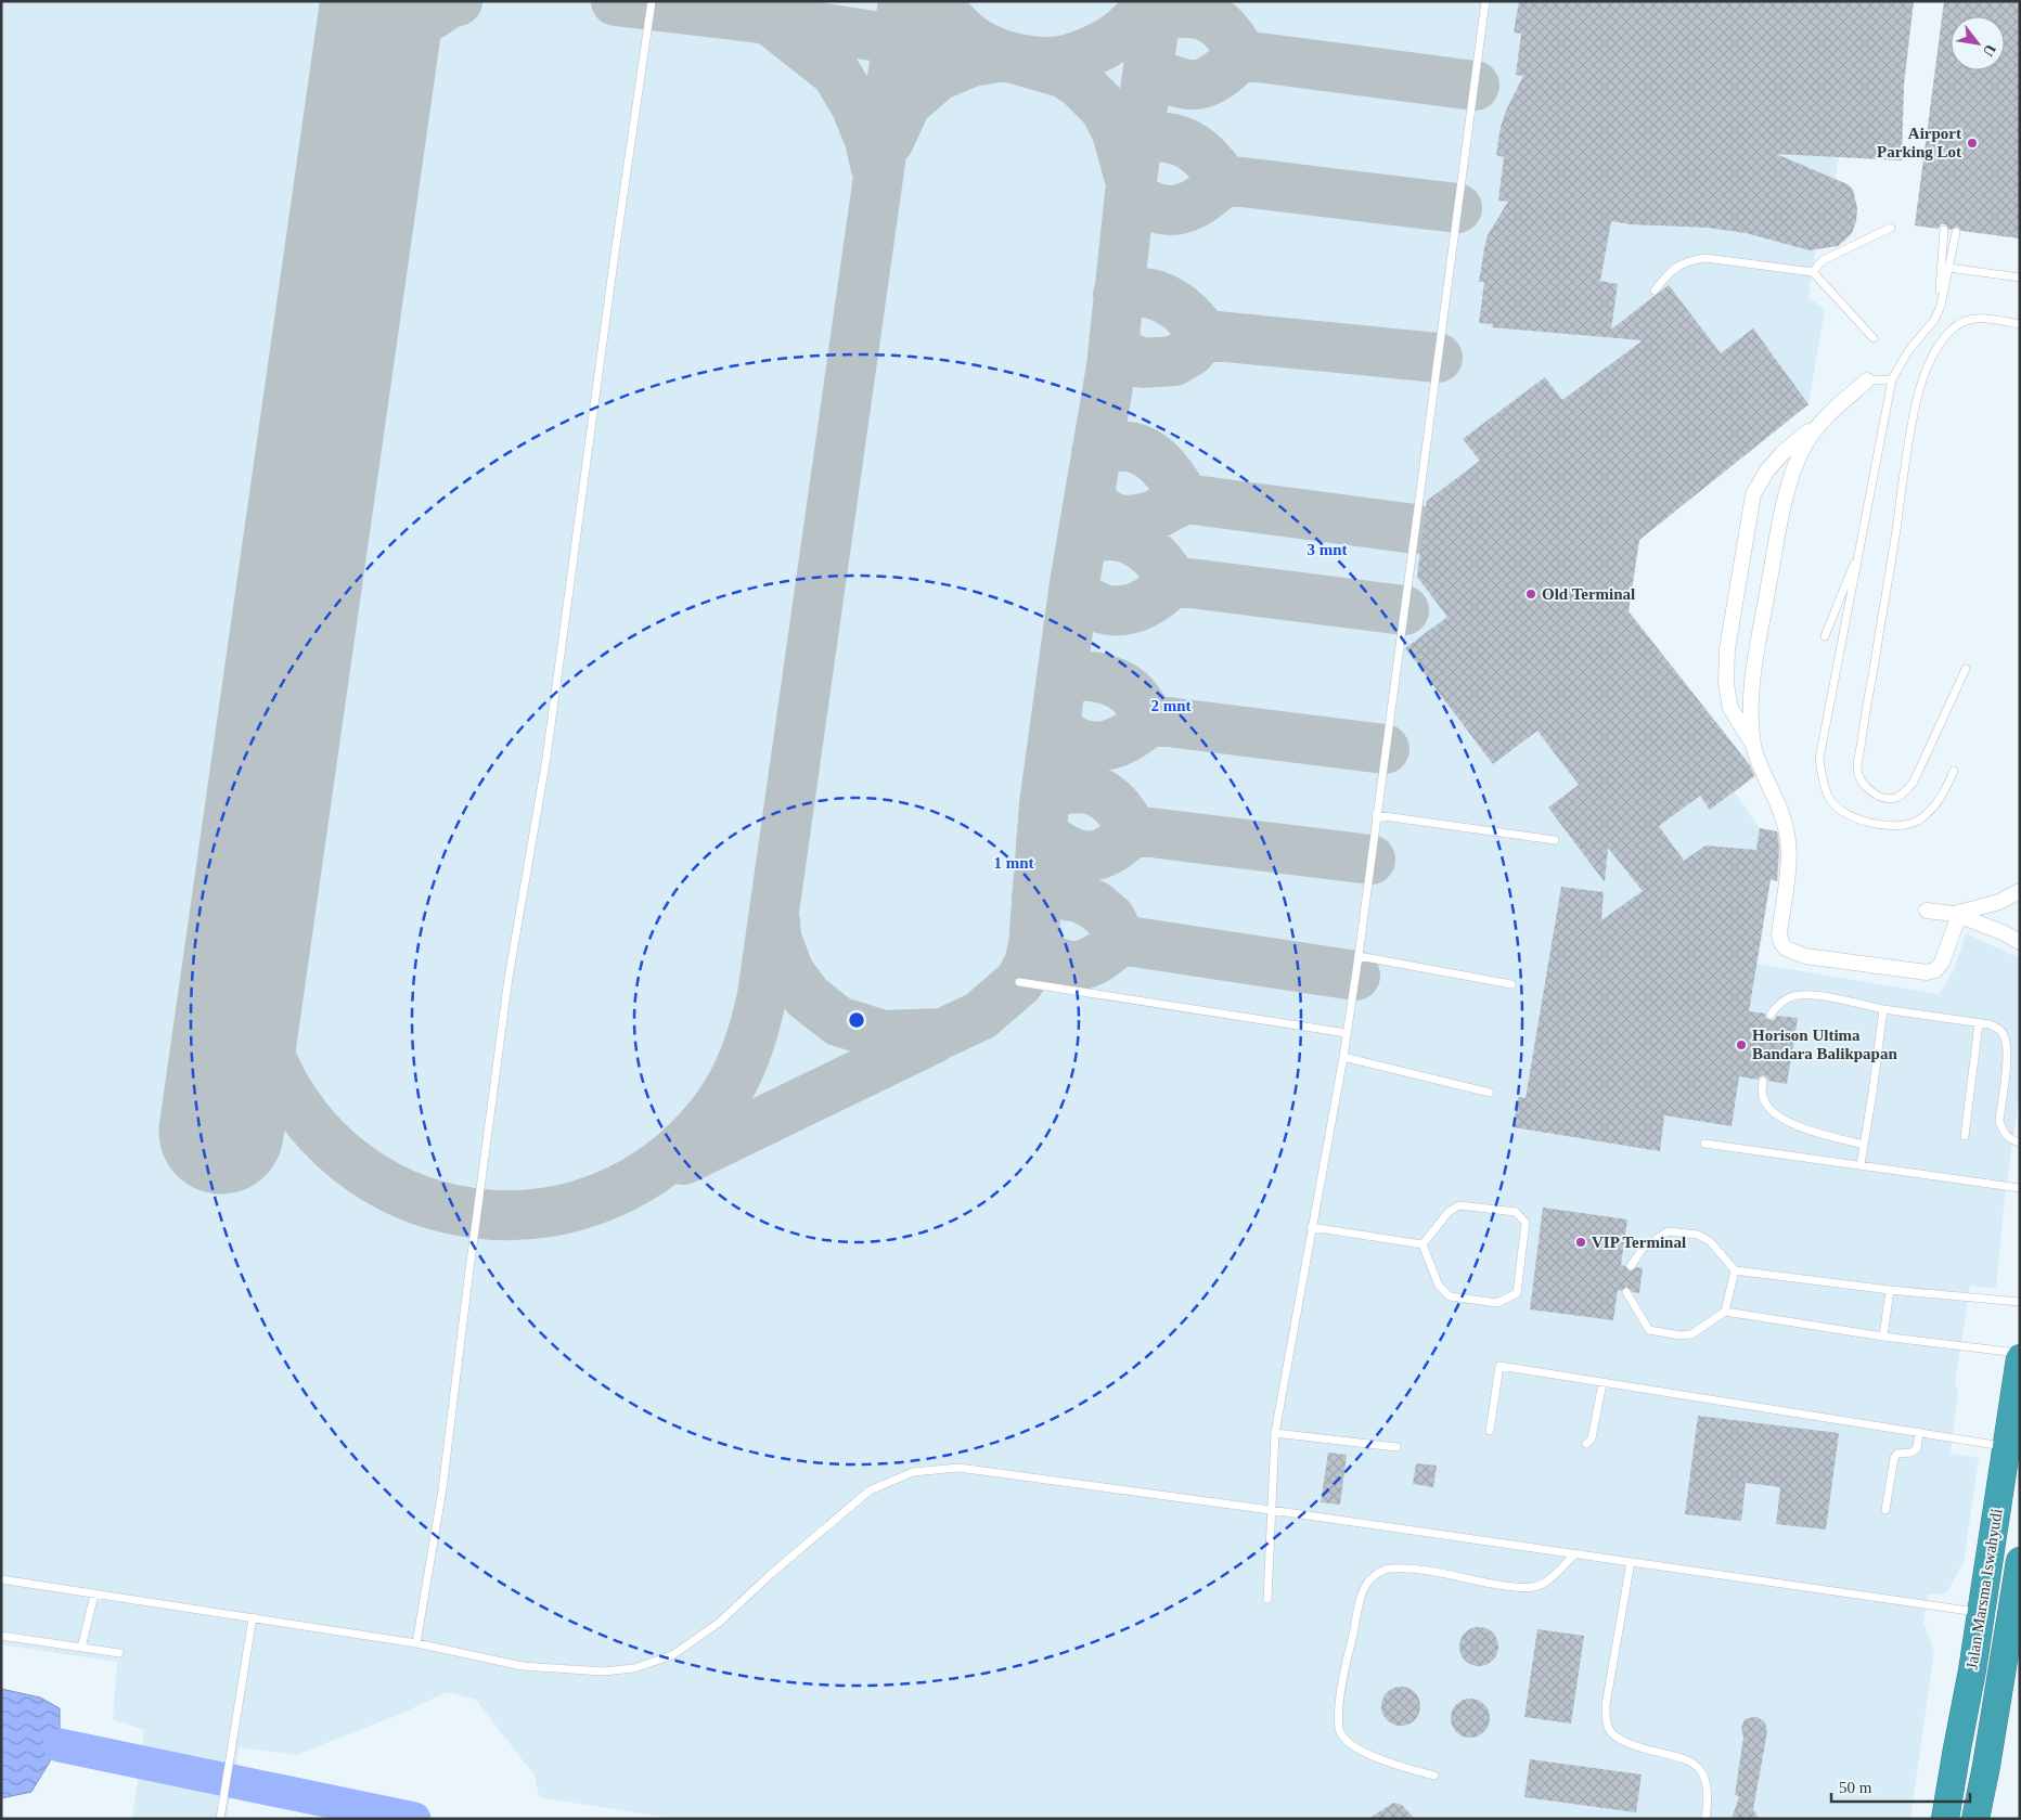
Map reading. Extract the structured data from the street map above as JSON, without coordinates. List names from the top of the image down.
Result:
{
  "streets": {
    "highway": ["Jalan Marsma Iswahyudi"]
  },
  "places": [
    "Airport Parking Lot",
    "Old Terminal",
    "Horison Ultima Bandara Balikpapan",
    "VIP Terminal"
  ],
  "scale_bar": "50 m",
  "north": "bottom right",
  "rings": ["3 mnt", "2 mnt", "1 mnt"]
}
